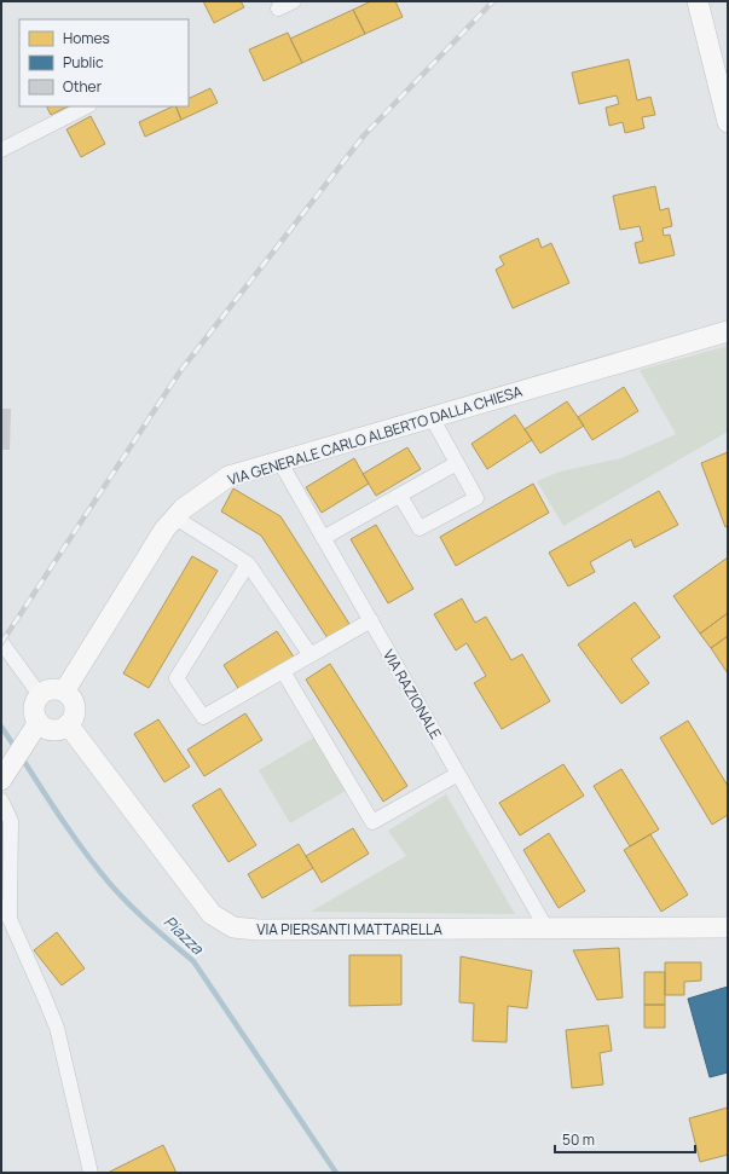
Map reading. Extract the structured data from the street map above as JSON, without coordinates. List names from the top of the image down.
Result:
{
  "streets": {
    "street": ["VIA GENERALE CARLO ALBERTO DALLA CHIESA", "VIA RAZIONALE", "VIA PIERSANTI MATTARELLA"]
  },
  "crossings": [
    ["VIA GENERALE CARLO ALBERTO DALLA CHIESA", "VIA RAZIONALE"],
    ["VIA GENERALE CARLO ALBERTO DALLA CHIESA", "VIA PIERSANTI MATTARELLA"],
    ["VIA RAZIONALE", "VIA PIERSANTI MATTARELLA"]
  ],
  "water": ["Piazza"],
  "legend": ["Homes", "Public", "Other"],
  "scale_bar": "50 m"
}
